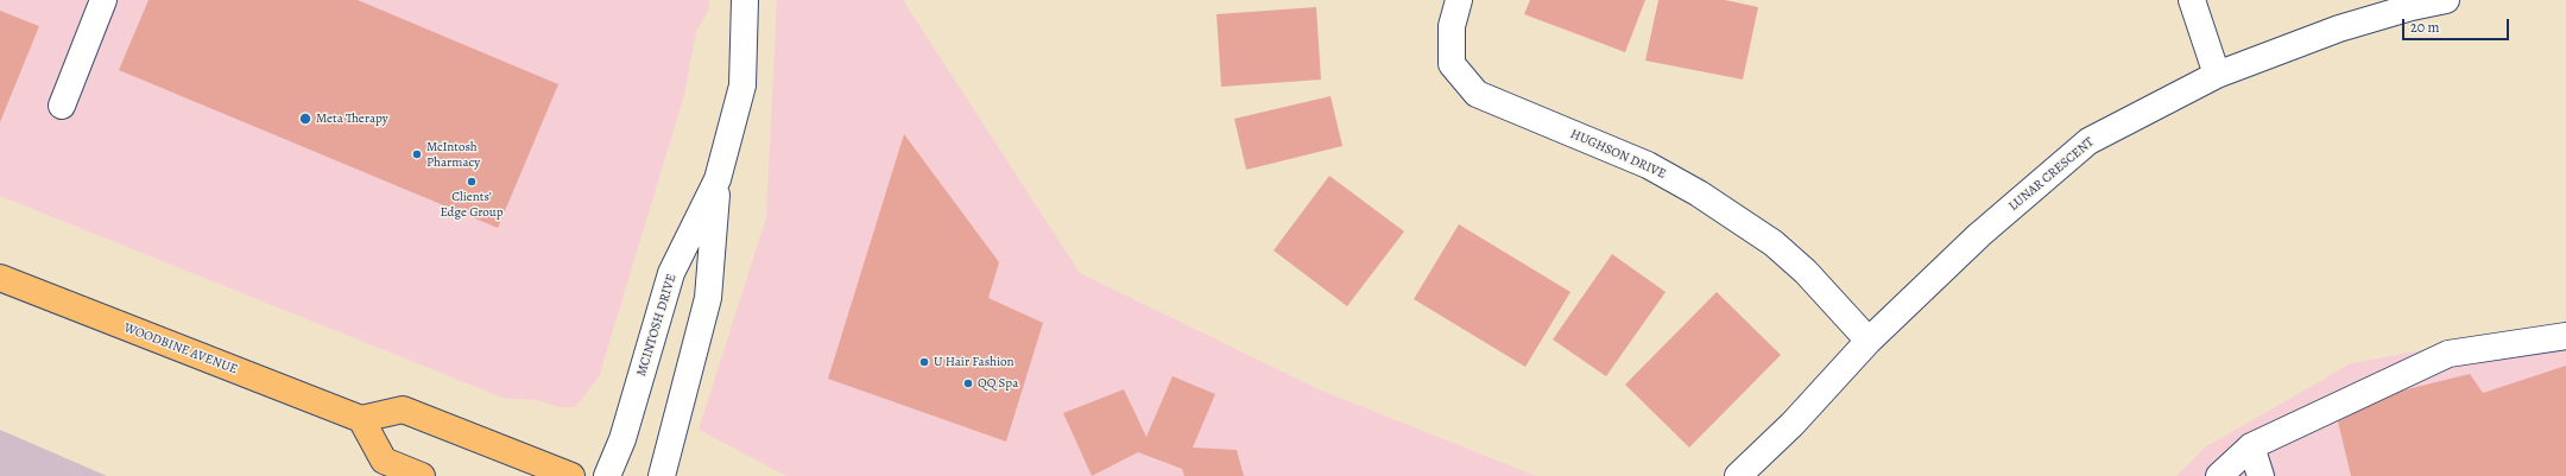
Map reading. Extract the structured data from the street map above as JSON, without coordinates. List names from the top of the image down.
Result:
{
  "streets": {
    "main road": ["WOODBINE AVENUE"],
    "street": ["HUGHSON DRIVE", "LUNAR CRESCENT", "MCINTOSH DRIVE"]
  },
  "crossings": [
    ["HUGHSON DRIVE", "LUNAR CRESCENT"]
  ],
  "places": [
    "Meta Therapy",
    "McIntosh Pharmacy",
    "Clients’ Edge Group",
    "U Hair Fashion",
    "QQ Spa"
  ],
  "scale_bar": "20 m"
}
